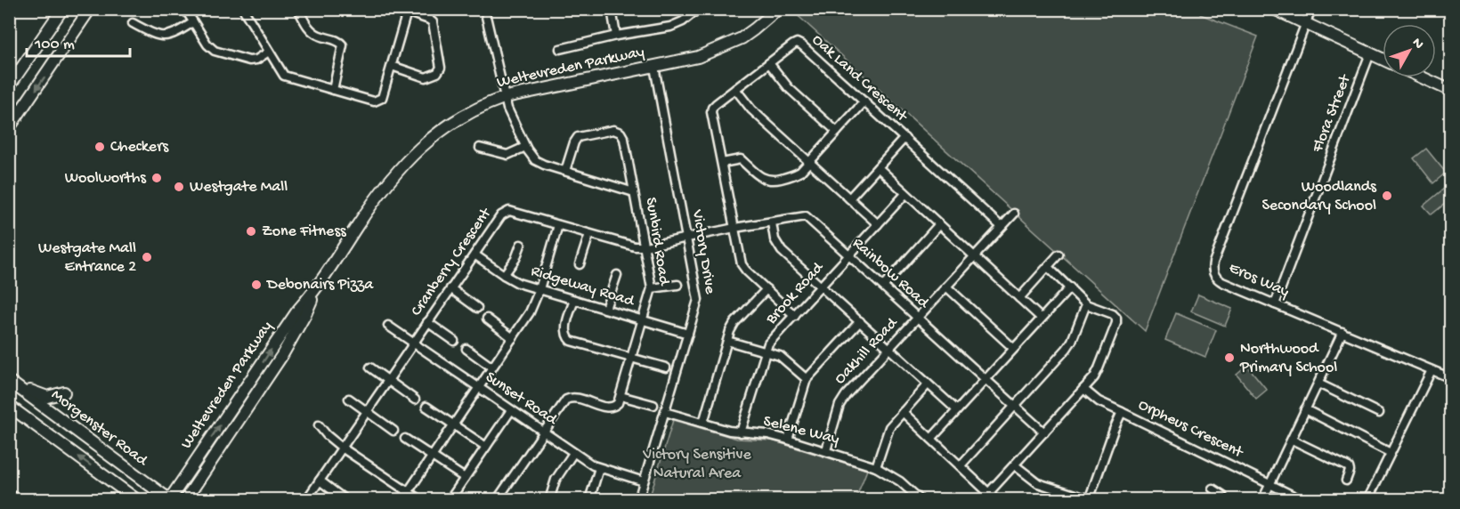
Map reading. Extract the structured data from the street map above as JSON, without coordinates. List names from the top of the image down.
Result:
{
  "streets": {
    "street": [
      "Weltevreden Parkway",
      "Oak Land Crescent",
      "Flora Street",
      "Sunbird Road",
      "Victory Drive",
      "Cranberry Crescent",
      "Rainbow Road",
      "Eros Way",
      "Ridgeway Road",
      "Brook Road",
      "Oakhill Road",
      "Sunset Road",
      "Morgenster Road",
      "Orpheus Crescent",
      "Selene Way"
    ]
  },
  "crossings": [
    ["Weltevreden Parkway", "Sunbird Road"],
    ["Weltevreden Parkway", "Victory Drive"],
    ["Weltevreden Parkway", "Morgenster Road"],
    ["Oak Land Crescent", "Rainbow Road"],
    ["Oak Land Crescent", "Brook Road"],
    ["Oak Land Crescent", "Oakhill Road"],
    ["Flora Street", "Eros Way"],
    ["Sunbird Road", "Cranberry Crescent"],
    ["Sunbird Road", "Ridgeway Road"],
    ["Victory Drive", "Cranberry Crescent"],
    ["Victory Drive", "Rainbow Road"],
    ["Victory Drive", "Ridgeway Road"],
    ["Victory Drive", "Sunset Road"],
    ["Victory Drive", "Selene Way"],
    ["Cranberry Crescent", "Rainbow Road"],
    ["Cranberry Crescent", "Ridgeway Road"],
    ["Cranberry Crescent", "Sunset Road"],
    ["Rainbow Road", "Brook Road"],
    ["Rainbow Road", "Oakhill Road"],
    ["Brook Road", "Selene Way"],
    ["Oakhill Road", "Selene Way"]
  ],
  "parks": ["Victory Sensitive Natural Area"],
  "places": [
    "Checkers",
    "Woolworths",
    "Westgate Mall",
    "Woodlands Secondary School",
    "Zone Fitness",
    "Westgate Mall Entrance 2",
    "Debonairs Pizza",
    "Northwood Primary School"
  ],
  "scale_bar": "100 m",
  "north": "top right"
}
